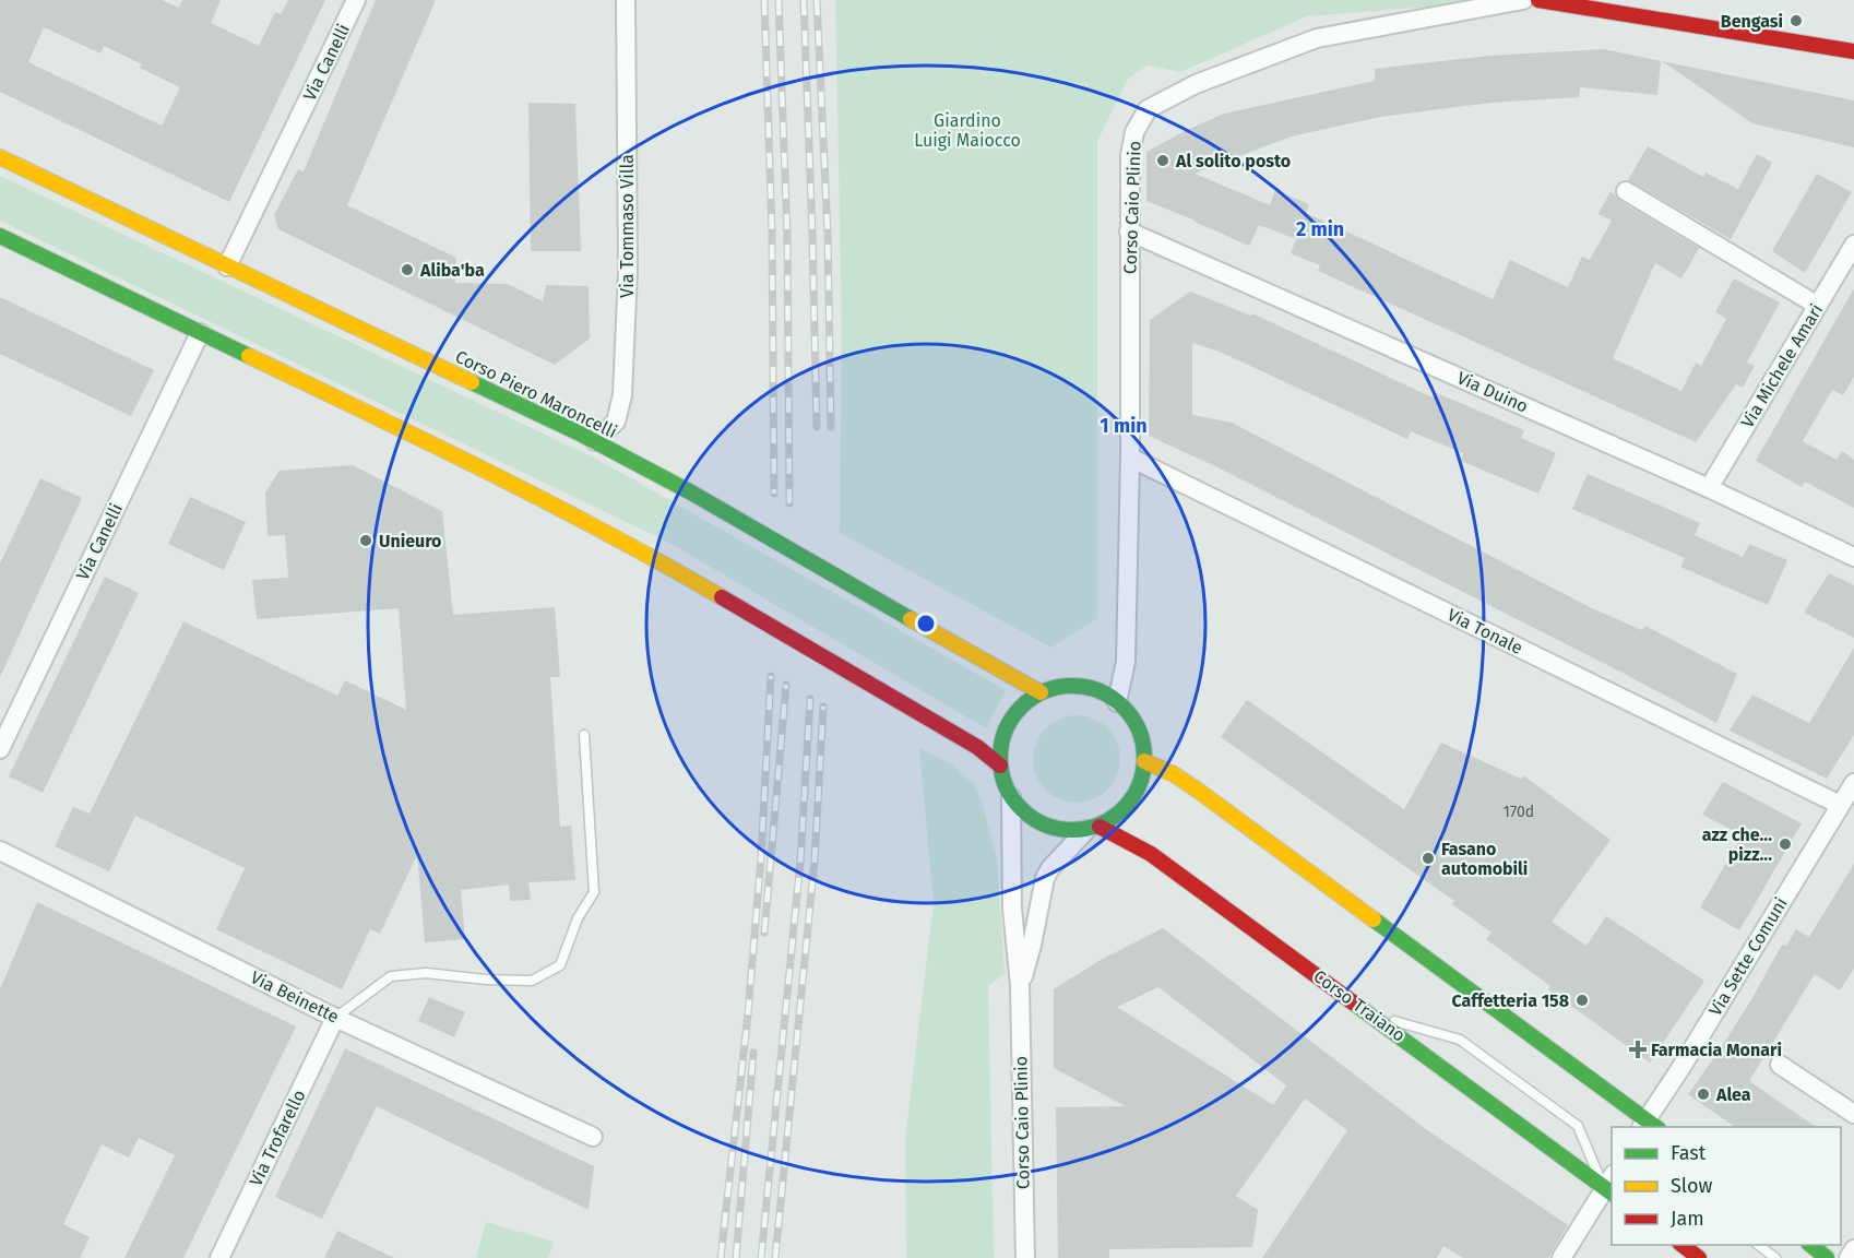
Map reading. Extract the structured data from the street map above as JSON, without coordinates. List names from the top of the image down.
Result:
{
  "streets": {
    "main road": ["Corso Piero Maroncelli", "Corso Traiano"],
    "street": [
      "Via Canelli",
      "Corso Caio Plinio",
      "Via Tommaso Villa",
      "Via Michele Amari",
      "Via Duino",
      "Via Tonale",
      "Via Sette Comuni",
      "Via Beinette",
      "Via Trofarello"
    ]
  },
  "crossings": [
    ["Via Canelli", "Corso Piero Maroncelli"],
    ["Corso Caio Plinio", "Via Duino"],
    ["Corso Caio Plinio", "Corso Piero Maroncelli"],
    ["Corso Caio Plinio", "Via Tonale"],
    ["Corso Caio Plinio", "Corso Traiano"],
    ["Via Tommaso Villa", "Corso Piero Maroncelli"],
    ["Via Michele Amari", "Via Duino"],
    ["Corso Piero Maroncelli", "Corso Traiano"],
    ["Via Tonale", "Via Sette Comuni"],
    ["Via Beinette", "Via Trofarello"]
  ],
  "parks": ["Giardino Luigi Maiocco"],
  "places": {
    "other": [
      "Bengasi",
      "Al solito posto",
      "Aliba'ba",
      "Unieuro",
      "azz che... pizz...",
      "Fasano automobili",
      "Caffetteria 158",
      "Alea"
    ],
    "health": ["Farmacia Monari"]
  },
  "house_numbers": ["170d"],
  "legend": ["Fast", "Slow", "Jam"],
  "rings": ["2 min", "1 min"]
}
